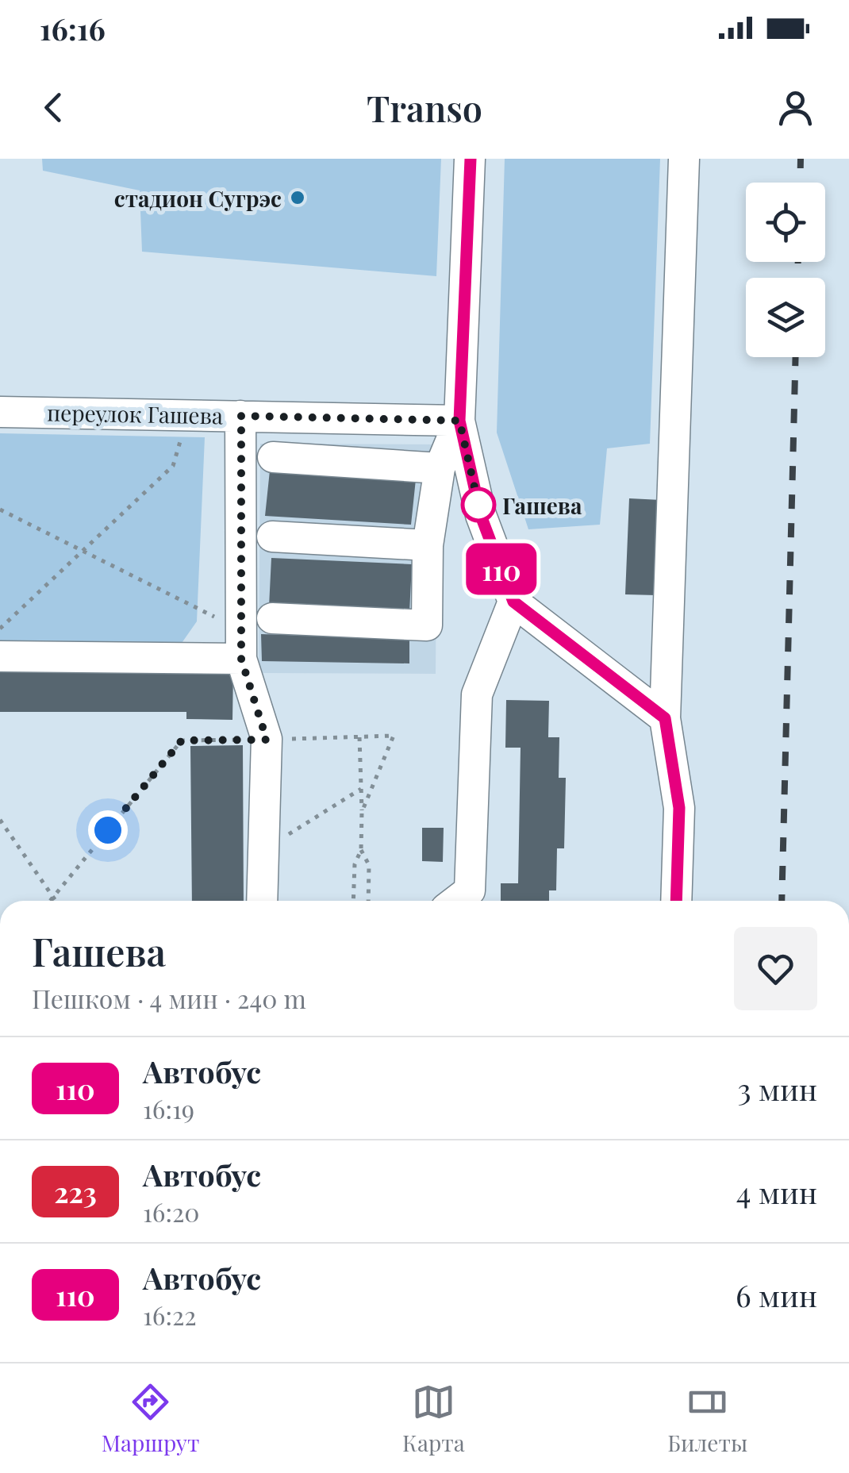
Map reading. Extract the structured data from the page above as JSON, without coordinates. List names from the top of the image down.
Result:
{
  "streets": {
    "street": ["переулок Гашева"]
  },
  "places": ["стадион Сугрэс", "Гашева"],
  "lines": ["bus line 110"],
  "page": {
    "status": "16:16",
    "header": "Transo",
    "on_map": "110",
    "heading": ["Гашева", "Пешком · 4 мин · 240 m"],
    "list": [
      {
        "mark": "110",
        "name": "Автобус",
        "note": "16:19",
        "value": "3 мин"
      },
      {
        "mark": "223",
        "name": "Автобус",
        "note": "16:20",
        "value": "4 мин"
      },
      {
        "mark": "110",
        "name": "Автобус",
        "note": "16:22",
        "value": "6 мин"
      }
    ],
    "tabs": ["Маршрут", "Карта", "Билеты"]
  }
}
